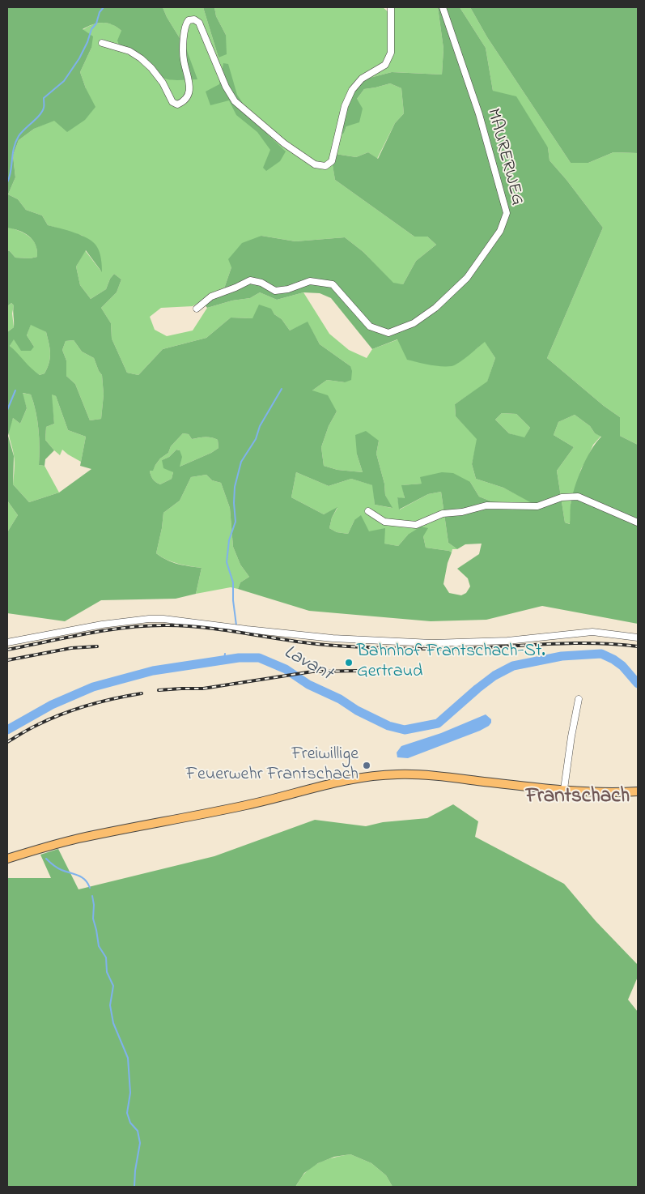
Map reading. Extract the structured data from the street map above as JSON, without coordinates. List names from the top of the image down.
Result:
{
  "streets": {
    "street": ["MAURERWEG"]
  },
  "districts": ["Frantschach"],
  "water": ["Lavant"],
  "places": ["Bahnhof Frantschach-St. Gertraud", "Freiwillige Feuerwehr Frantschach"]
}
